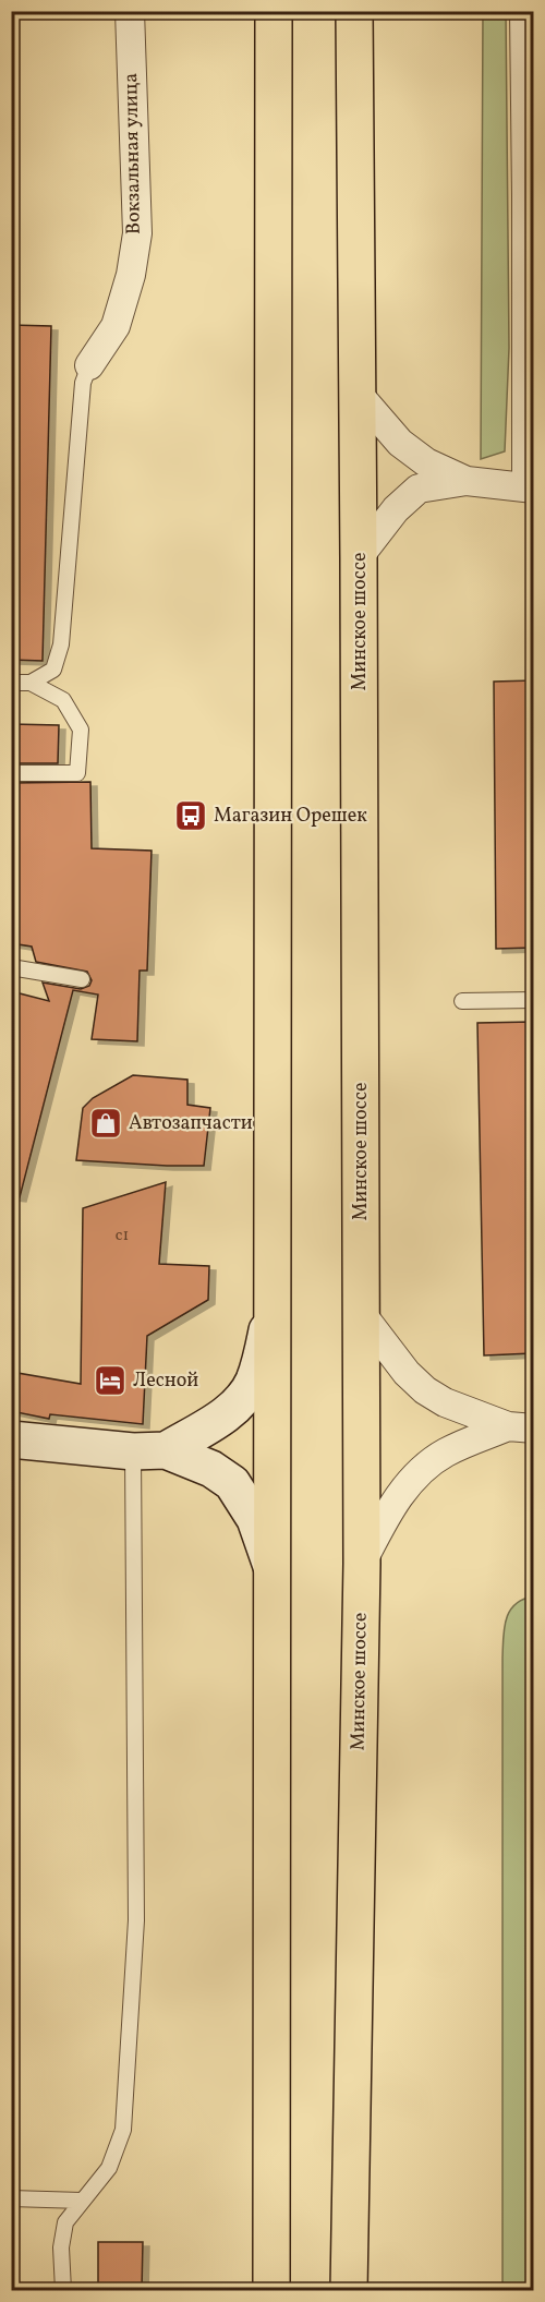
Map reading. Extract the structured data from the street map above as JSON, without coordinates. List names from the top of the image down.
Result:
{
  "streets": {
    "highway": ["Минское шоссе"],
    "street": ["Вокзальная улица"]
  },
  "places": {
    "bus stop": ["Магазин Орешек"],
    "shop": ["Автозапчасти"],
    "hotel": ["Лесной"]
  },
  "house_numbers": ["с1"]
}
